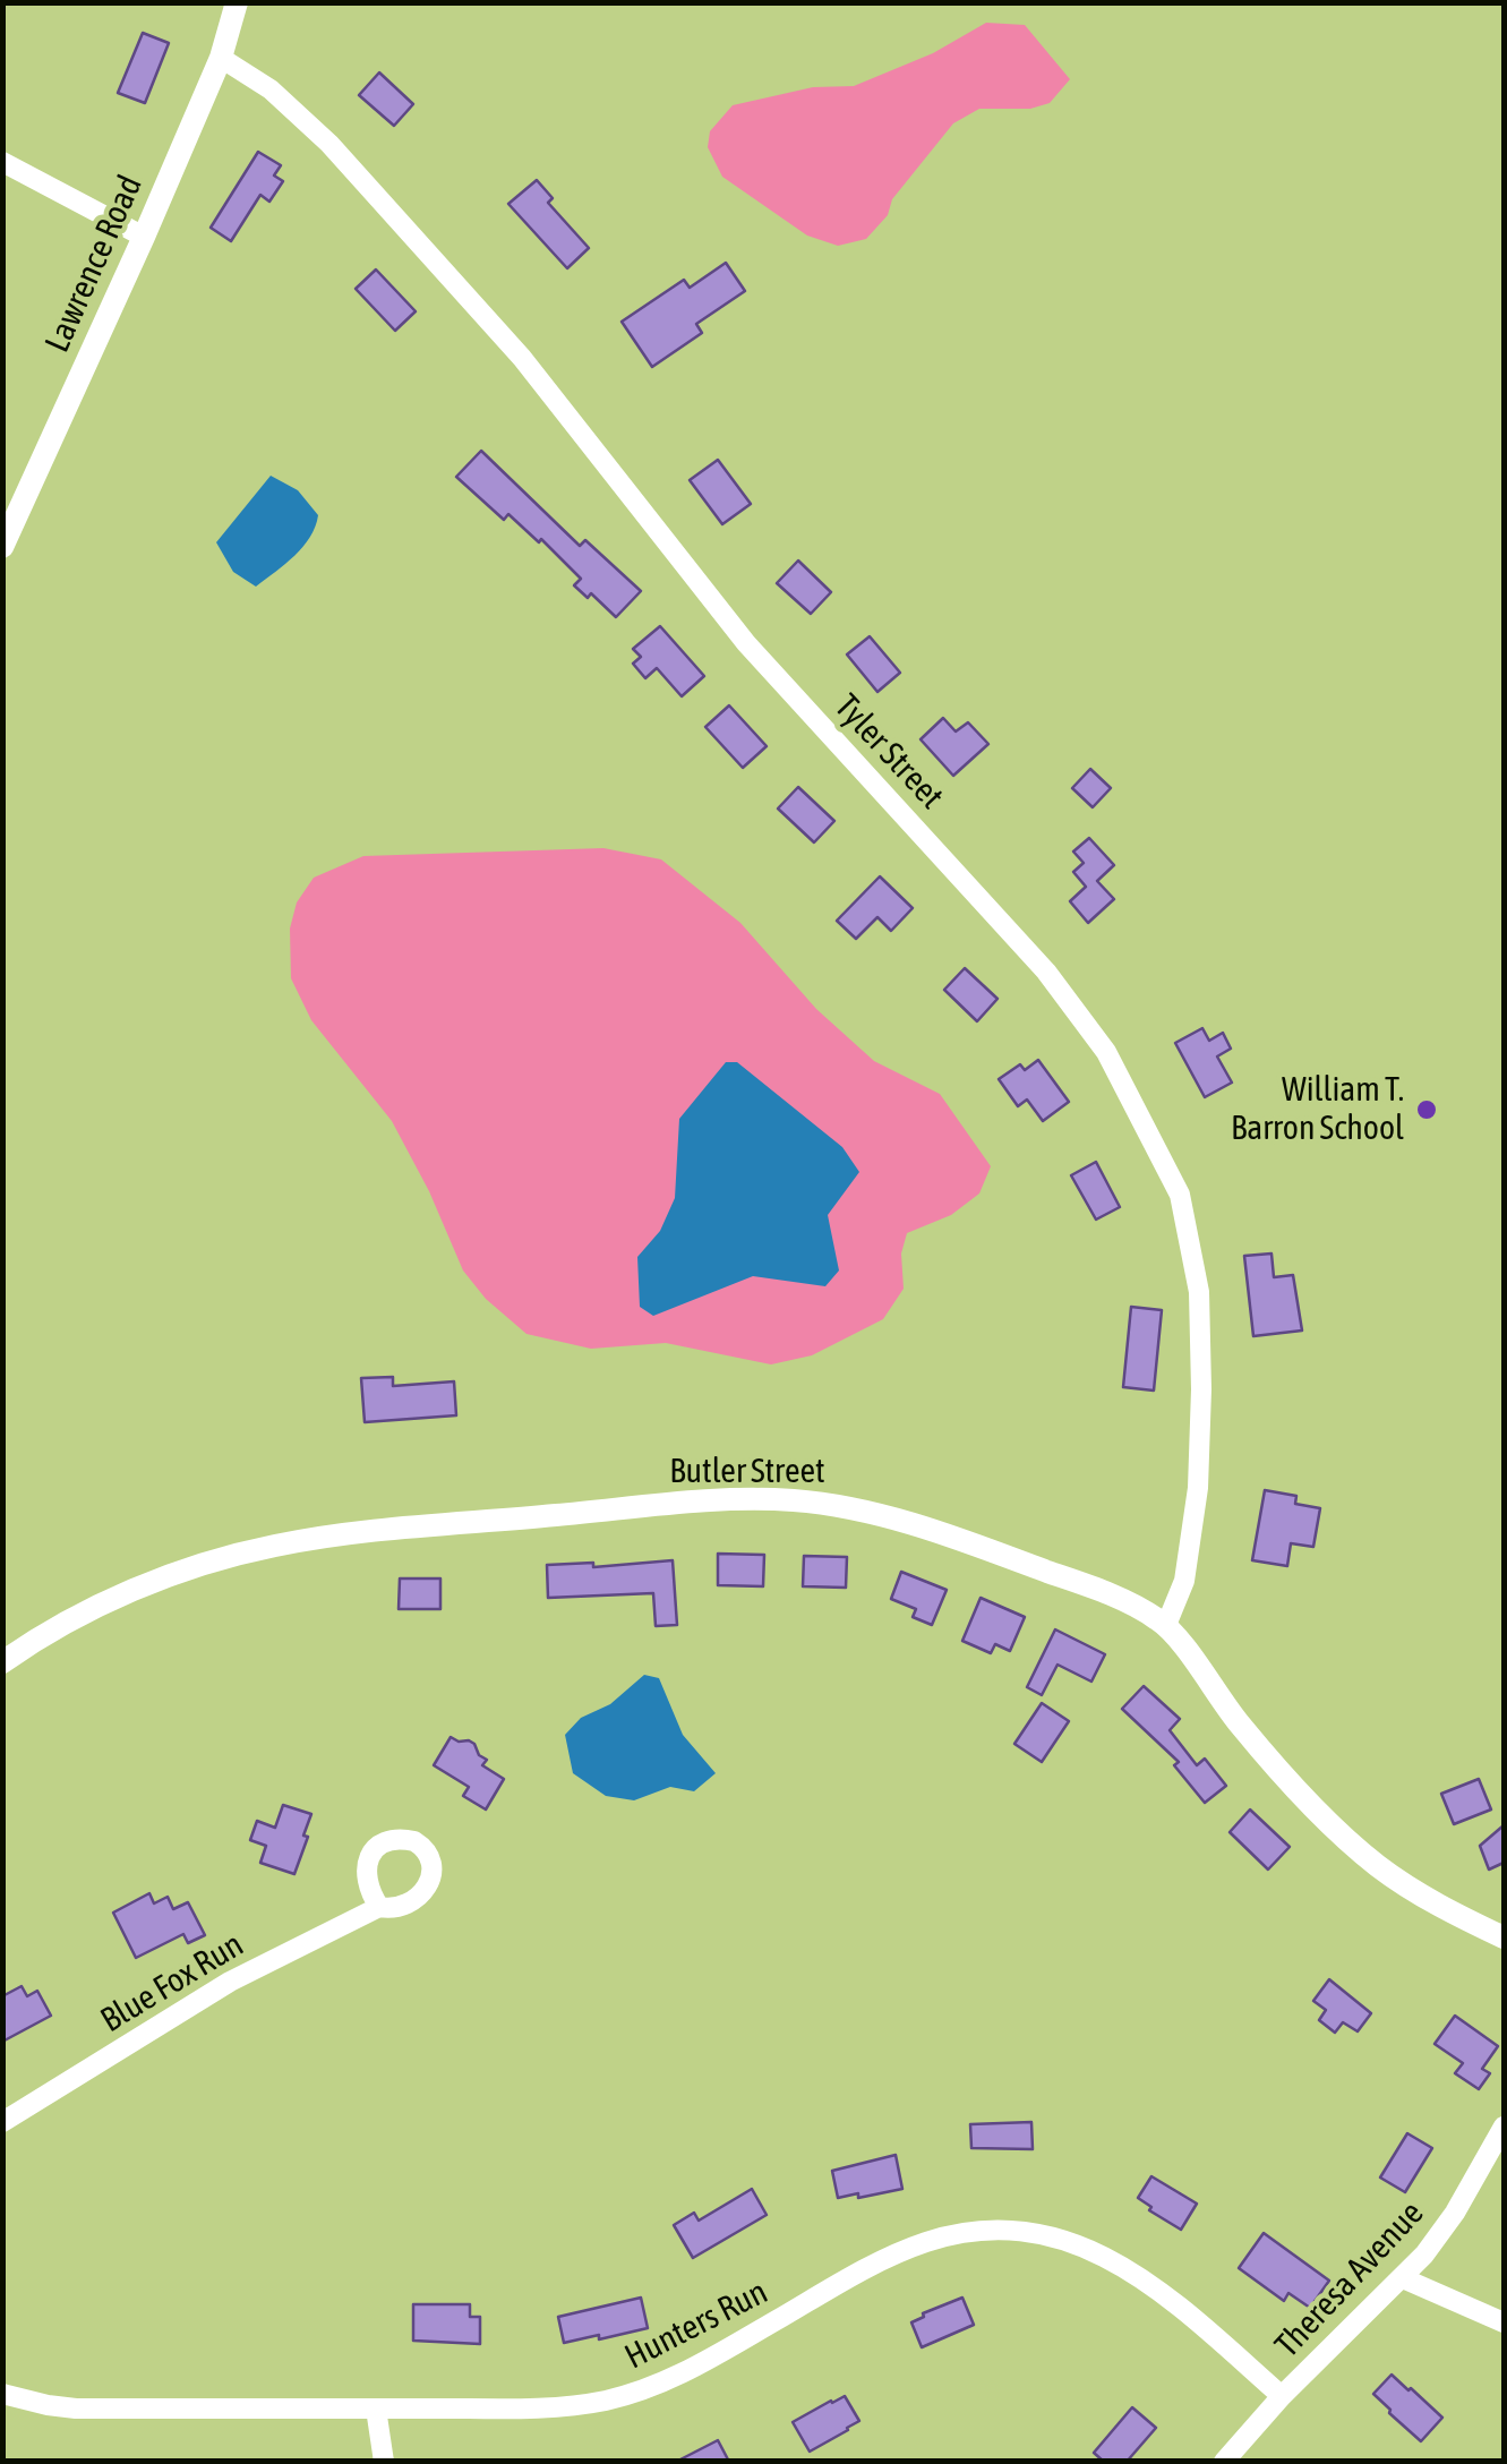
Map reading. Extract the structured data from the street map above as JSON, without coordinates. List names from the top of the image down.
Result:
{
  "streets": {
    "street": [
      "Lawrence Road",
      "Tyler Street",
      "Butler Street",
      "Blue Fox Run",
      "Theresa Avenue",
      "Hunters Run"
    ]
  },
  "crossings": [
    ["Lawrence Road", "Tyler Street"],
    ["Tyler Street", "Butler Street"],
    ["Theresa Avenue", "Hunters Run"]
  ],
  "places": ["William T. Barron School"]
}
